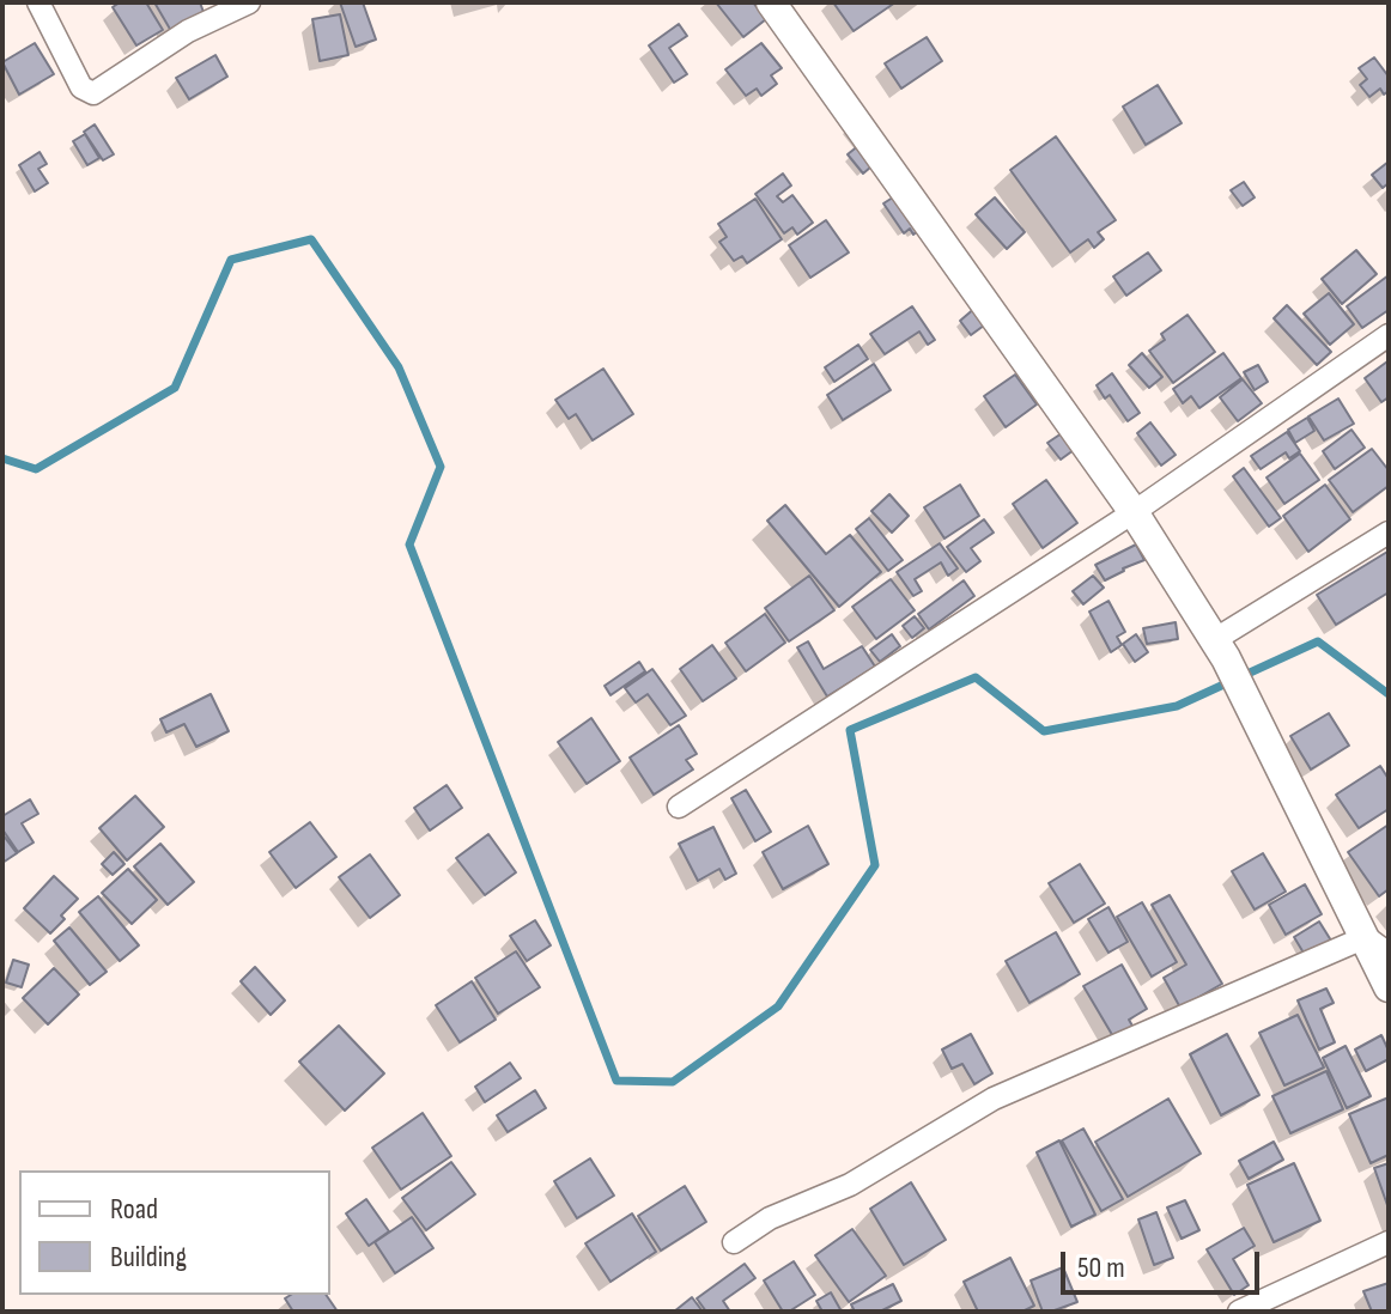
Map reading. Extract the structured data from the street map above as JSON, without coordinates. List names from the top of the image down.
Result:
{
  "legend": ["Road", "Building"],
  "scale_bar": "50 m"
}
